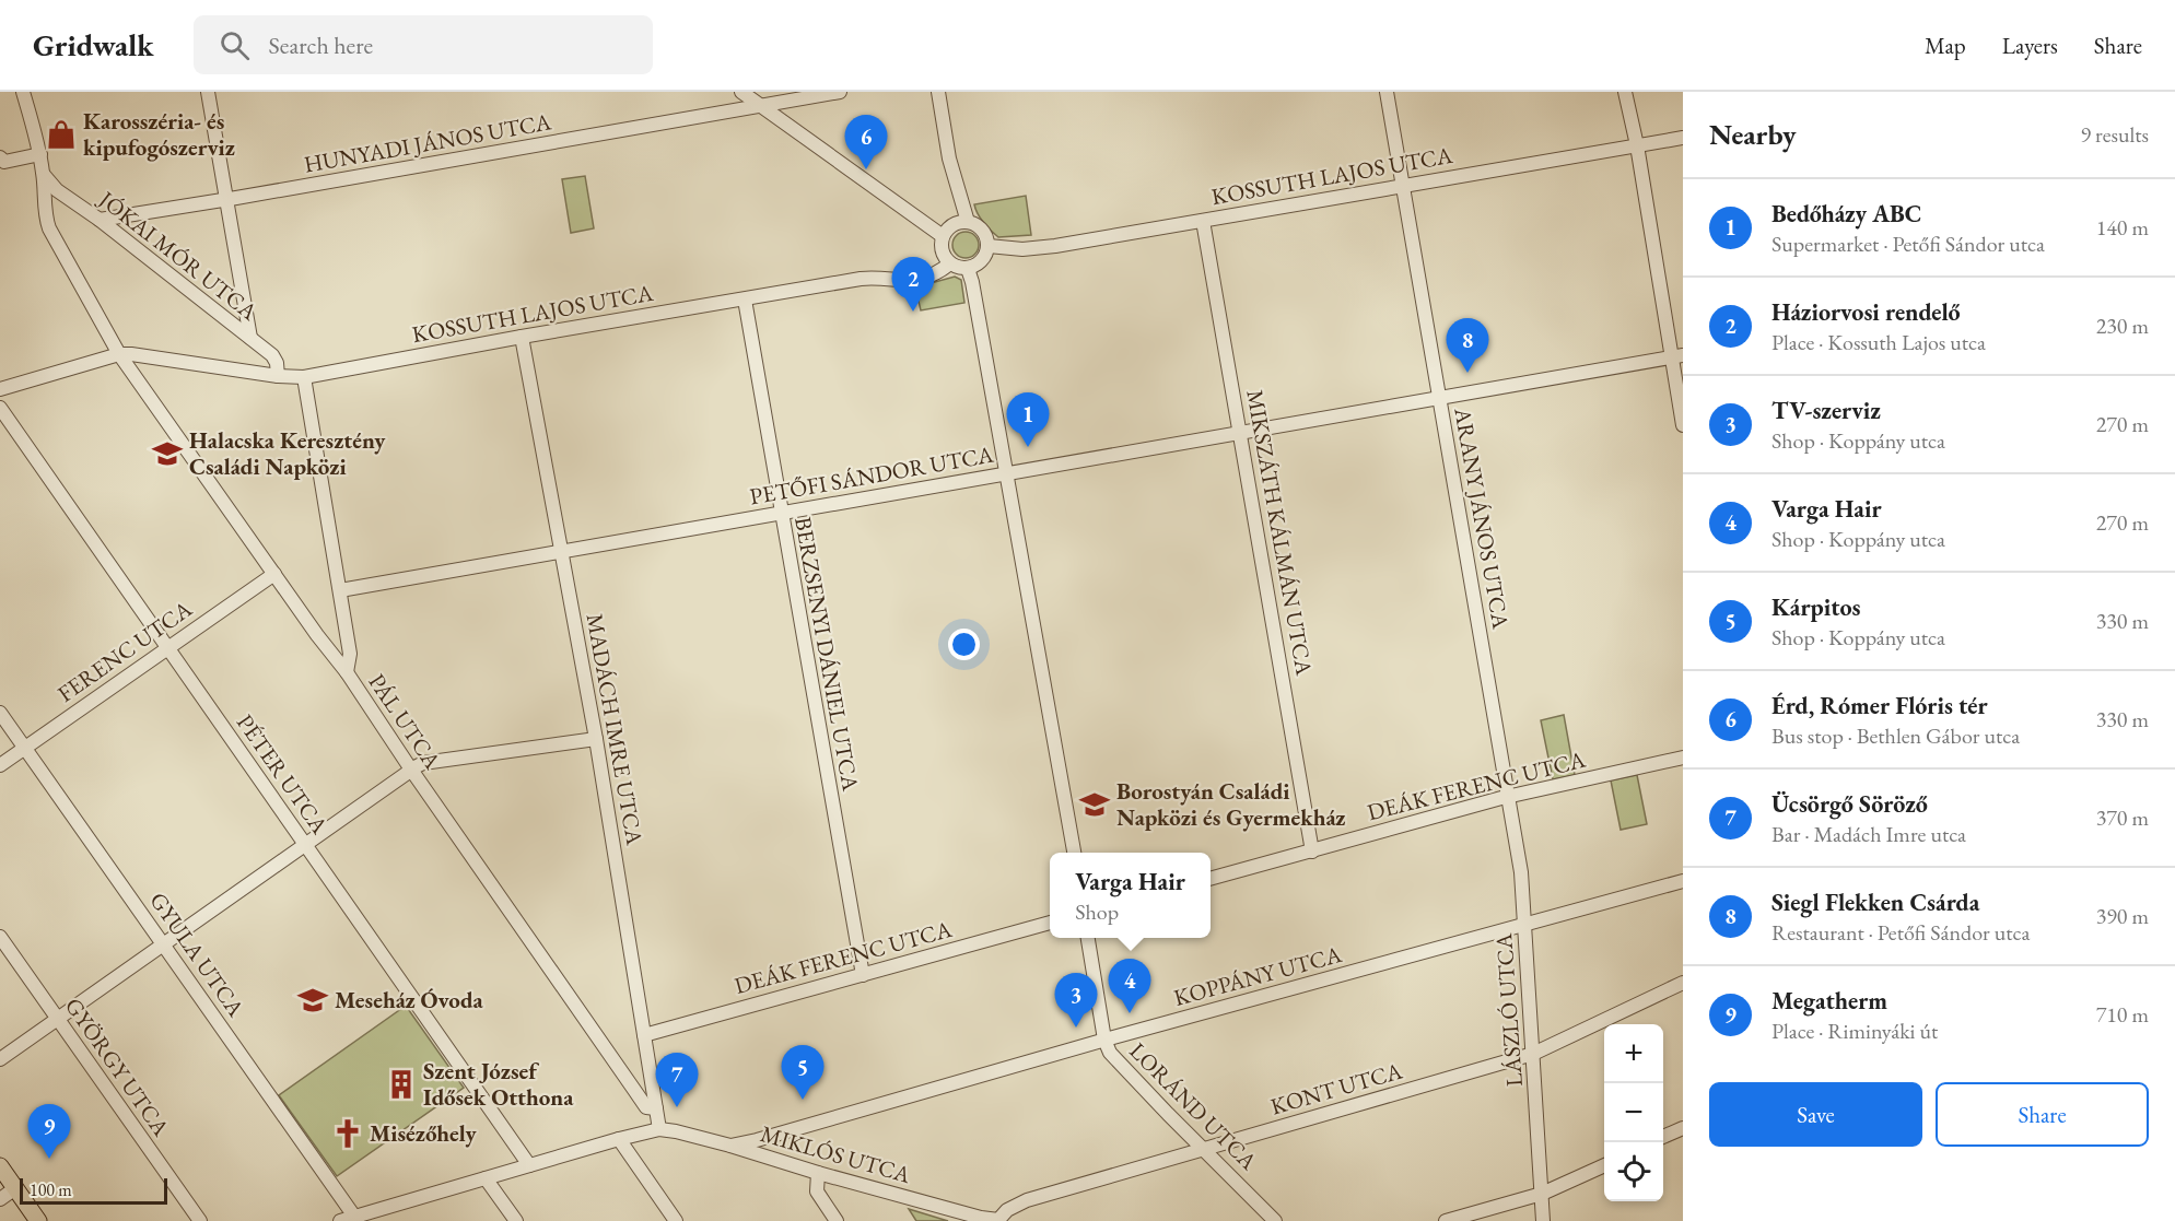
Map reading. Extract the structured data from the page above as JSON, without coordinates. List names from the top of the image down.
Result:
{
  "streets": {
    "street": [
      "HUNYADI JÁNOS UTCA",
      "KOSSUTH LAJOS UTCA",
      "JÓKAI MÓR UTCA",
      "PETŐFI SÁNDOR UTCA",
      "ARANY JÁNOS UTCA",
      "MIKSZÁTH KÁLMÁN UTCA",
      "FERENC UTCA",
      "BERZSENYI DÁNIEL UTCA",
      "PÁL UTCA",
      "MADÁCH IMRE UTCA",
      "PÉTER UTCA",
      "DEÁK FERENC UTCA",
      "GYULA UTCA",
      "KOPPÁNY UTCA",
      "LÁSZLÓ UTCA",
      "GYÖRGY UTCA",
      "KONT UTCA",
      "LORÁND UTCA",
      "MIKLÓS UTCA"
    ]
  },
  "crossings": [
    ["HUNYADI JÁNOS UTCA", "JÓKAI MÓR UTCA"],
    ["KOSSUTH LAJOS UTCA", "JÓKAI MÓR UTCA"],
    ["KOSSUTH LAJOS UTCA", "ARANY JÁNOS UTCA"],
    ["KOSSUTH LAJOS UTCA", "MIKSZÁTH KÁLMÁN UTCA"],
    ["KOSSUTH LAJOS UTCA", "BERZSENYI DÁNIEL UTCA"],
    ["KOSSUTH LAJOS UTCA", "PÁL UTCA"],
    ["KOSSUTH LAJOS UTCA", "MADÁCH IMRE UTCA"],
    ["JÓKAI MÓR UTCA", "PÁL UTCA"],
    ["PETŐFI SÁNDOR UTCA", "ARANY JÁNOS UTCA"],
    ["PETŐFI SÁNDOR UTCA", "MIKSZÁTH KÁLMÁN UTCA"],
    ["PETŐFI SÁNDOR UTCA", "BERZSENYI DÁNIEL UTCA"],
    ["PETŐFI SÁNDOR UTCA", "MADÁCH IMRE UTCA"],
    ["ARANY JÁNOS UTCA", "DEÁK FERENC UTCA"],
    ["ARANY JÁNOS UTCA", "LÁSZLÓ UTCA"],
    ["MIKSZÁTH KÁLMÁN UTCA", "DEÁK FERENC UTCA"],
    ["FERENC UTCA", "PÁL UTCA"],
    ["FERENC UTCA", "PÉTER UTCA"],
    ["FERENC UTCA", "GYULA UTCA"],
    ["BERZSENYI DÁNIEL UTCA", "DEÁK FERENC UTCA"],
    ["PÁL UTCA", "MADÁCH IMRE UTCA"],
    ["MADÁCH IMRE UTCA", "DEÁK FERENC UTCA"],
    ["MADÁCH IMRE UTCA", "MIKLÓS UTCA"],
    ["DEÁK FERENC UTCA", "LÁSZLÓ UTCA"],
    ["KOPPÁNY UTCA", "LÁSZLÓ UTCA"],
    ["KOPPÁNY UTCA", "LORÁND UTCA"],
    ["KOPPÁNY UTCA", "MIKLÓS UTCA"],
    ["LÁSZLÓ UTCA", "KONT UTCA"],
    ["KONT UTCA", "LORÁND UTCA"],
    ["KONT UTCA", "MIKLÓS UTCA"]
  ],
  "places": {
    "shop": ["Karosszéria- és kipufogószerviz"],
    "school or university": ["Halacska Keresztény Családi Napközi", "Borostyán Családi Napközi és Gyermekház", "Meseház Óvoda"],
    "building": ["Szent József Idősek Otthona"],
    "church": ["Misézőhely"]
  },
  "scale_bar": "100 m",
  "page": {
    "header": "Gridwalk",
    "search": "Search here",
    "nav": ["Map", "Layers", "Share"],
    "heading": ["Nearby", "9 results"],
    "pins": [
      "6",
      "2",
      "8",
      "1",
      "4",
      "3",
      "5",
      "7",
      "9"
    ],
    "list": [
      {
        "mark": "1",
        "name": "Bedőházy ABC",
        "note": "Supermarket · Petőfi Sándor utca",
        "value": "140 m"
      },
      {
        "mark": "2",
        "name": "Háziorvosi rendelő",
        "note": "Place · Kossuth Lajos utca",
        "value": "230 m"
      },
      {
        "mark": "3",
        "name": "TV-szerviz",
        "note": "Shop · Koppány utca",
        "value": "270 m"
      },
      {
        "mark": "4",
        "name": "Varga Hair",
        "note": "Shop · Koppány utca",
        "value": "270 m"
      },
      {
        "mark": "5",
        "name": "Kárpitos",
        "note": "Shop · Koppány utca",
        "value": "330 m"
      },
      {
        "mark": "6",
        "name": "Érd, Rómer Flóris tér",
        "note": "Bus stop · Bethlen Gábor utca",
        "value": "330 m"
      },
      {
        "mark": "7",
        "name": "Ücsörgő Söröző",
        "note": "Bar · Madách Imre utca",
        "value": "370 m"
      },
      {
        "mark": "8",
        "name": "Siegl Flekken Csárda",
        "note": "Restaurant · Petőfi Sándor utca",
        "value": "390 m"
      },
      {
        "mark": "9",
        "name": "Megatherm",
        "note": "Place · Riminyáki út",
        "value": "710 m"
      }
    ],
    "popup": ["Varga Hair", "Shop"],
    "map_buttons": ["+", "−"],
    "buttons": ["Save", "Share"],
    "scale": "100 m"
  }
}
